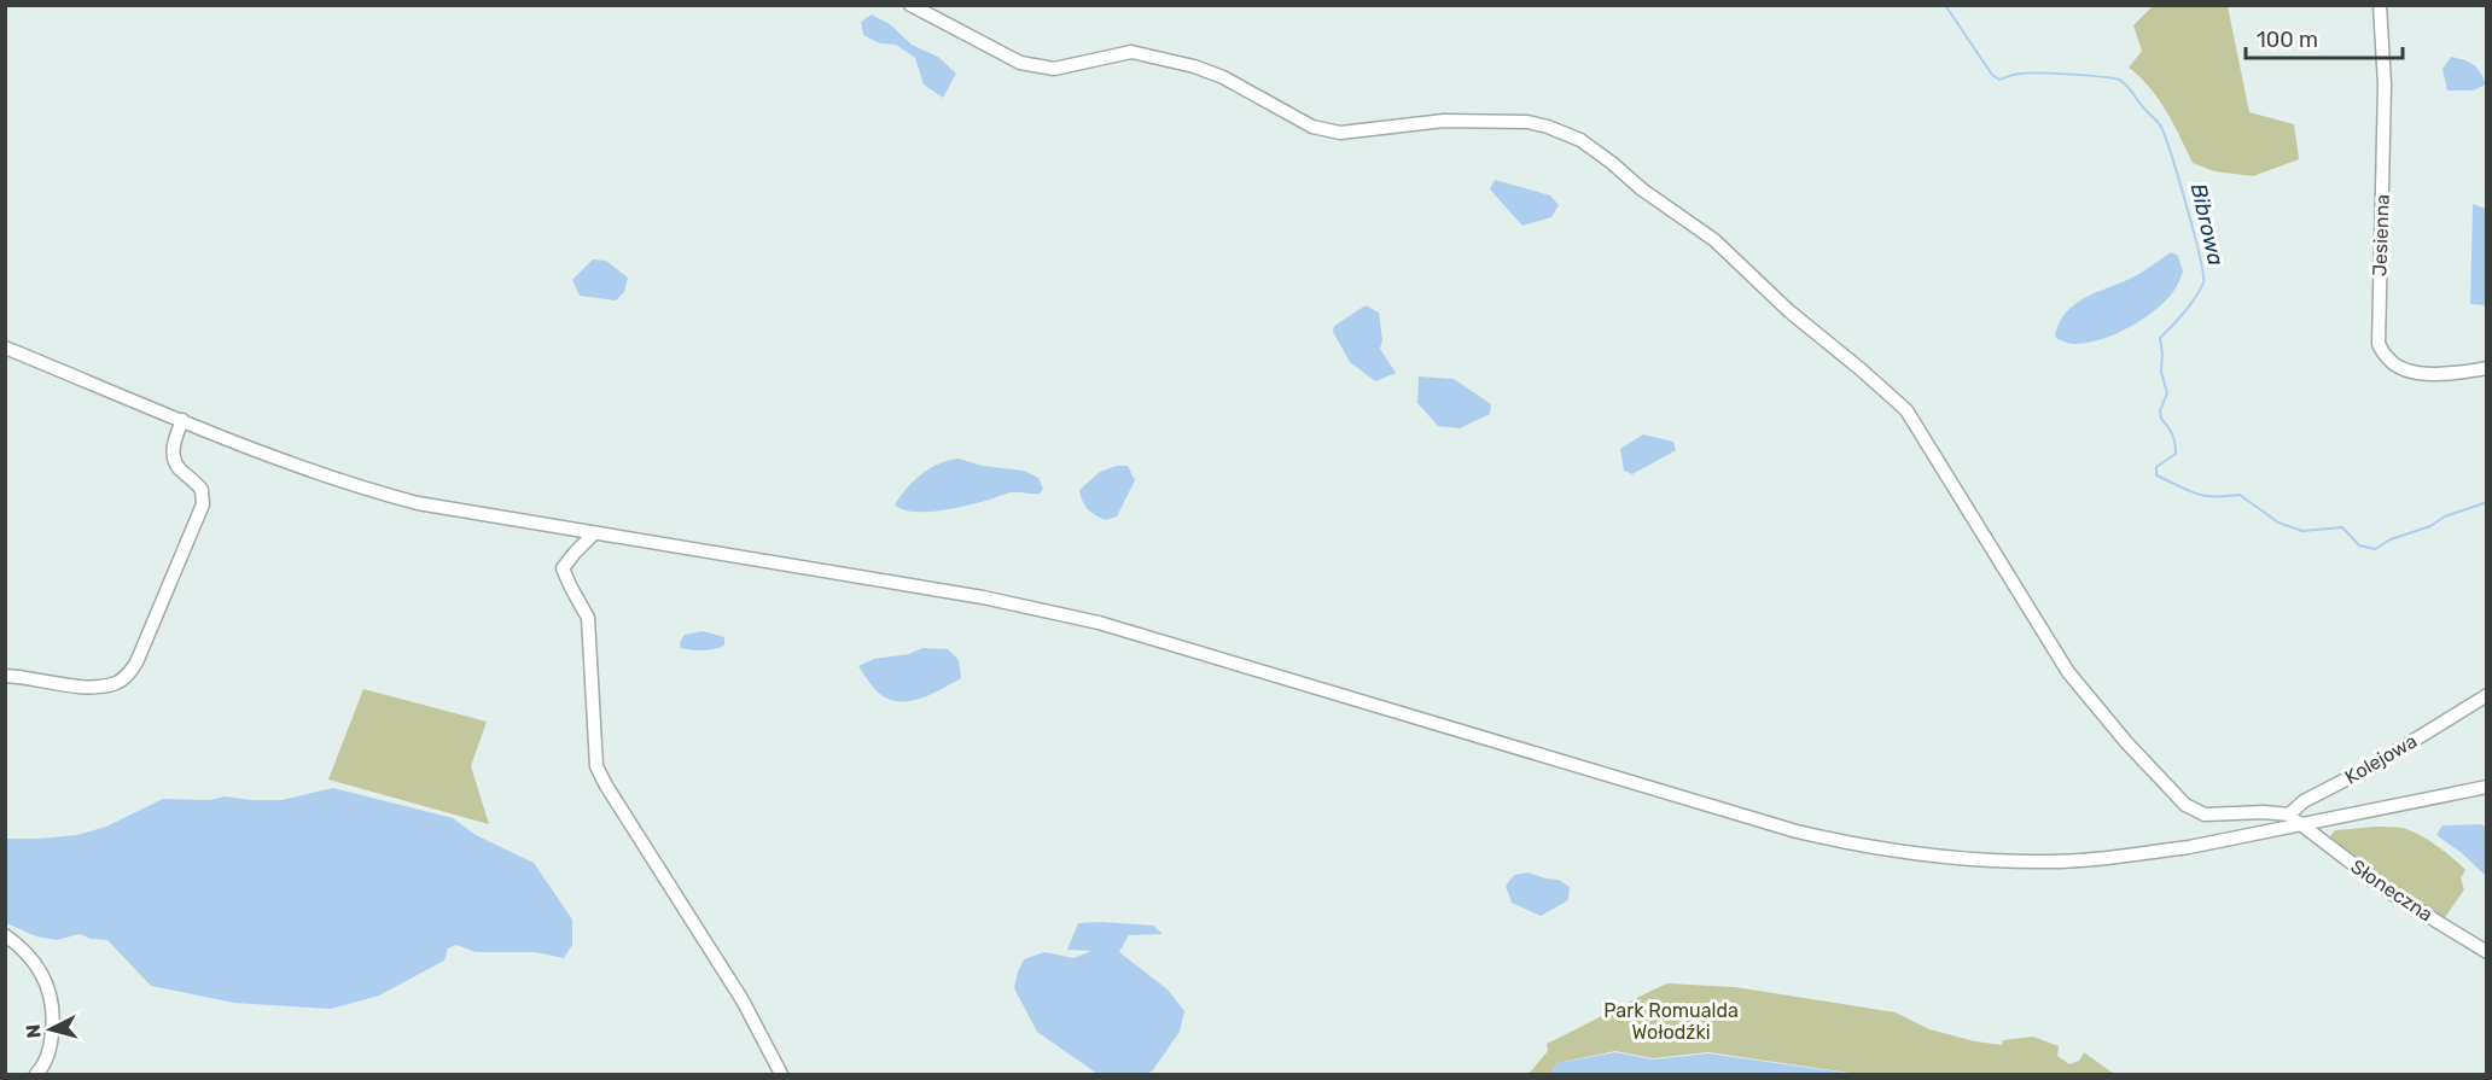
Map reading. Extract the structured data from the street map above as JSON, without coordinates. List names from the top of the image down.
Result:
{
  "streets": {
    "street": ["Jesienna", "Kolejowa", "Słoneczna"]
  },
  "water": ["Bibrowa"],
  "parks": ["Park Romualda Wołodźki"],
  "scale_bar": "100 m",
  "north": "left"
}
